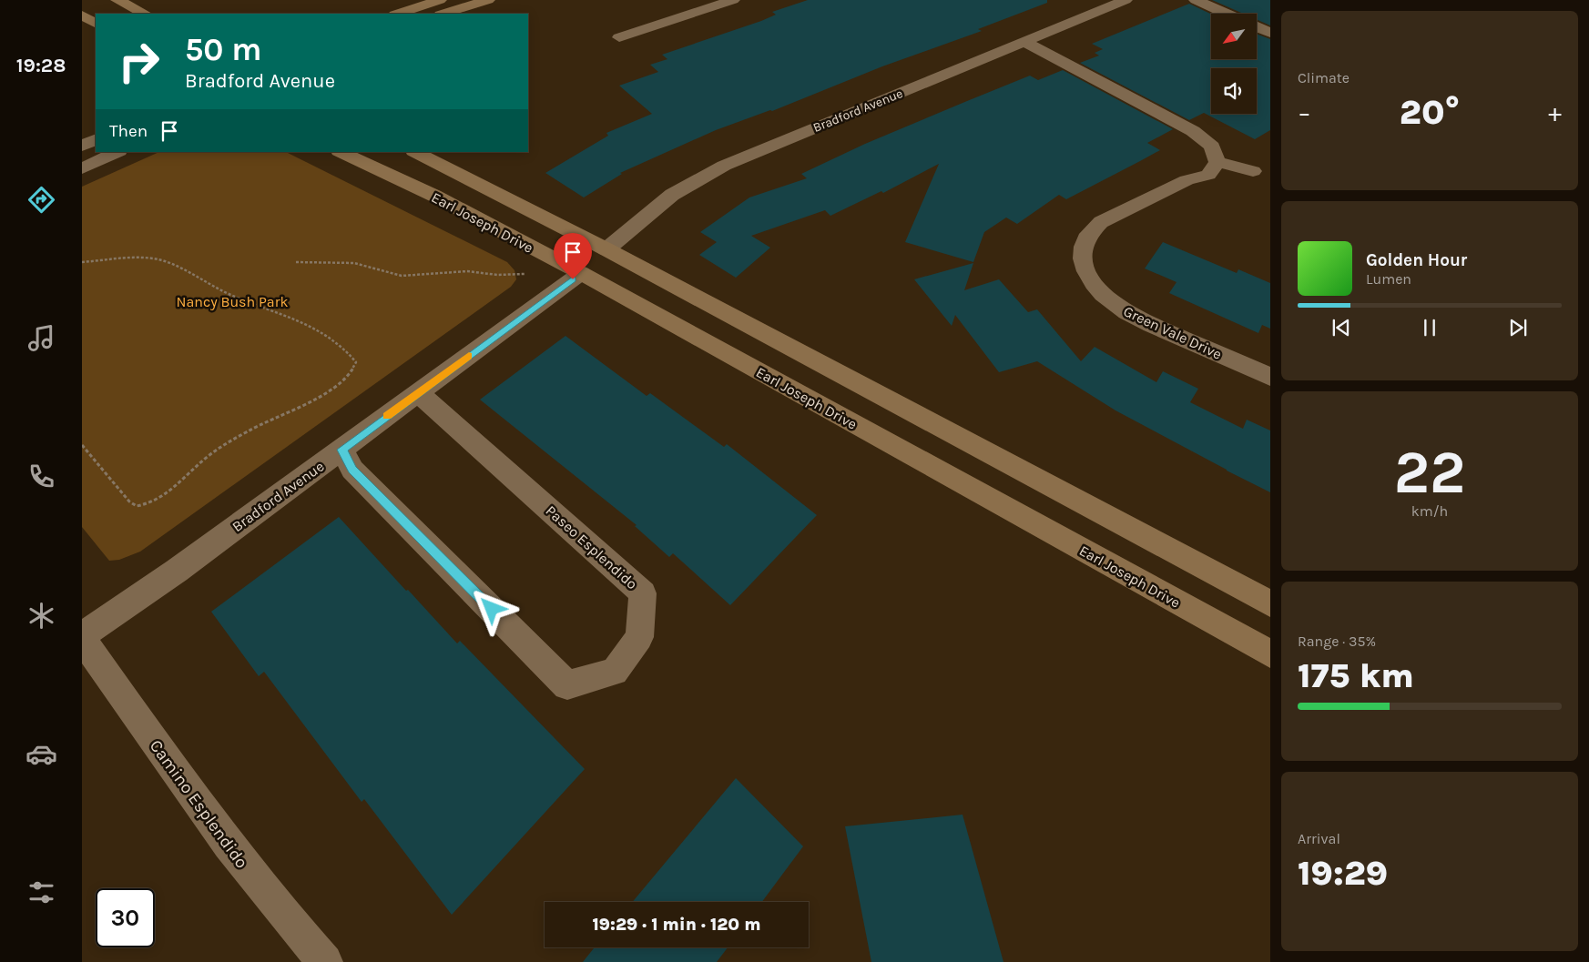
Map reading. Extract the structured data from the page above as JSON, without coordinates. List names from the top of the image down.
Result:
{
  "streets": {
    "main road": ["Earl Joseph Drive"],
    "street": [
      "Bradford Avenue",
      "Green Vale Drive",
      "Paseo Esplendido",
      "Camino Esplendido"
    ]
  },
  "crossings": [
    ["Bradford Avenue", "Earl Joseph Drive"],
    ["Bradford Avenue", "Paseo Esplendido"],
    ["Bradford Avenue", "Camino Esplendido"]
  ],
  "parks": ["Nancy Bush Park"],
  "north": "bottom left",
  "page": {
    "tabs": "19:28",
    "tile": [
      "Climate",
      ["22", "km/h"],
      ["Range · 35%", "175 km"],
      ["Arrival", "19:29"]
    ],
    "turn": ["50 m", "Bradford Avenue"],
    "heat": ["−", "20°", "+"],
    "then": "Then",
    "song": ["Golden Hour", "Lumen"],
    "limit": "30",
    "trip": "19:29 · 1 min · 120 m"
  }
}
